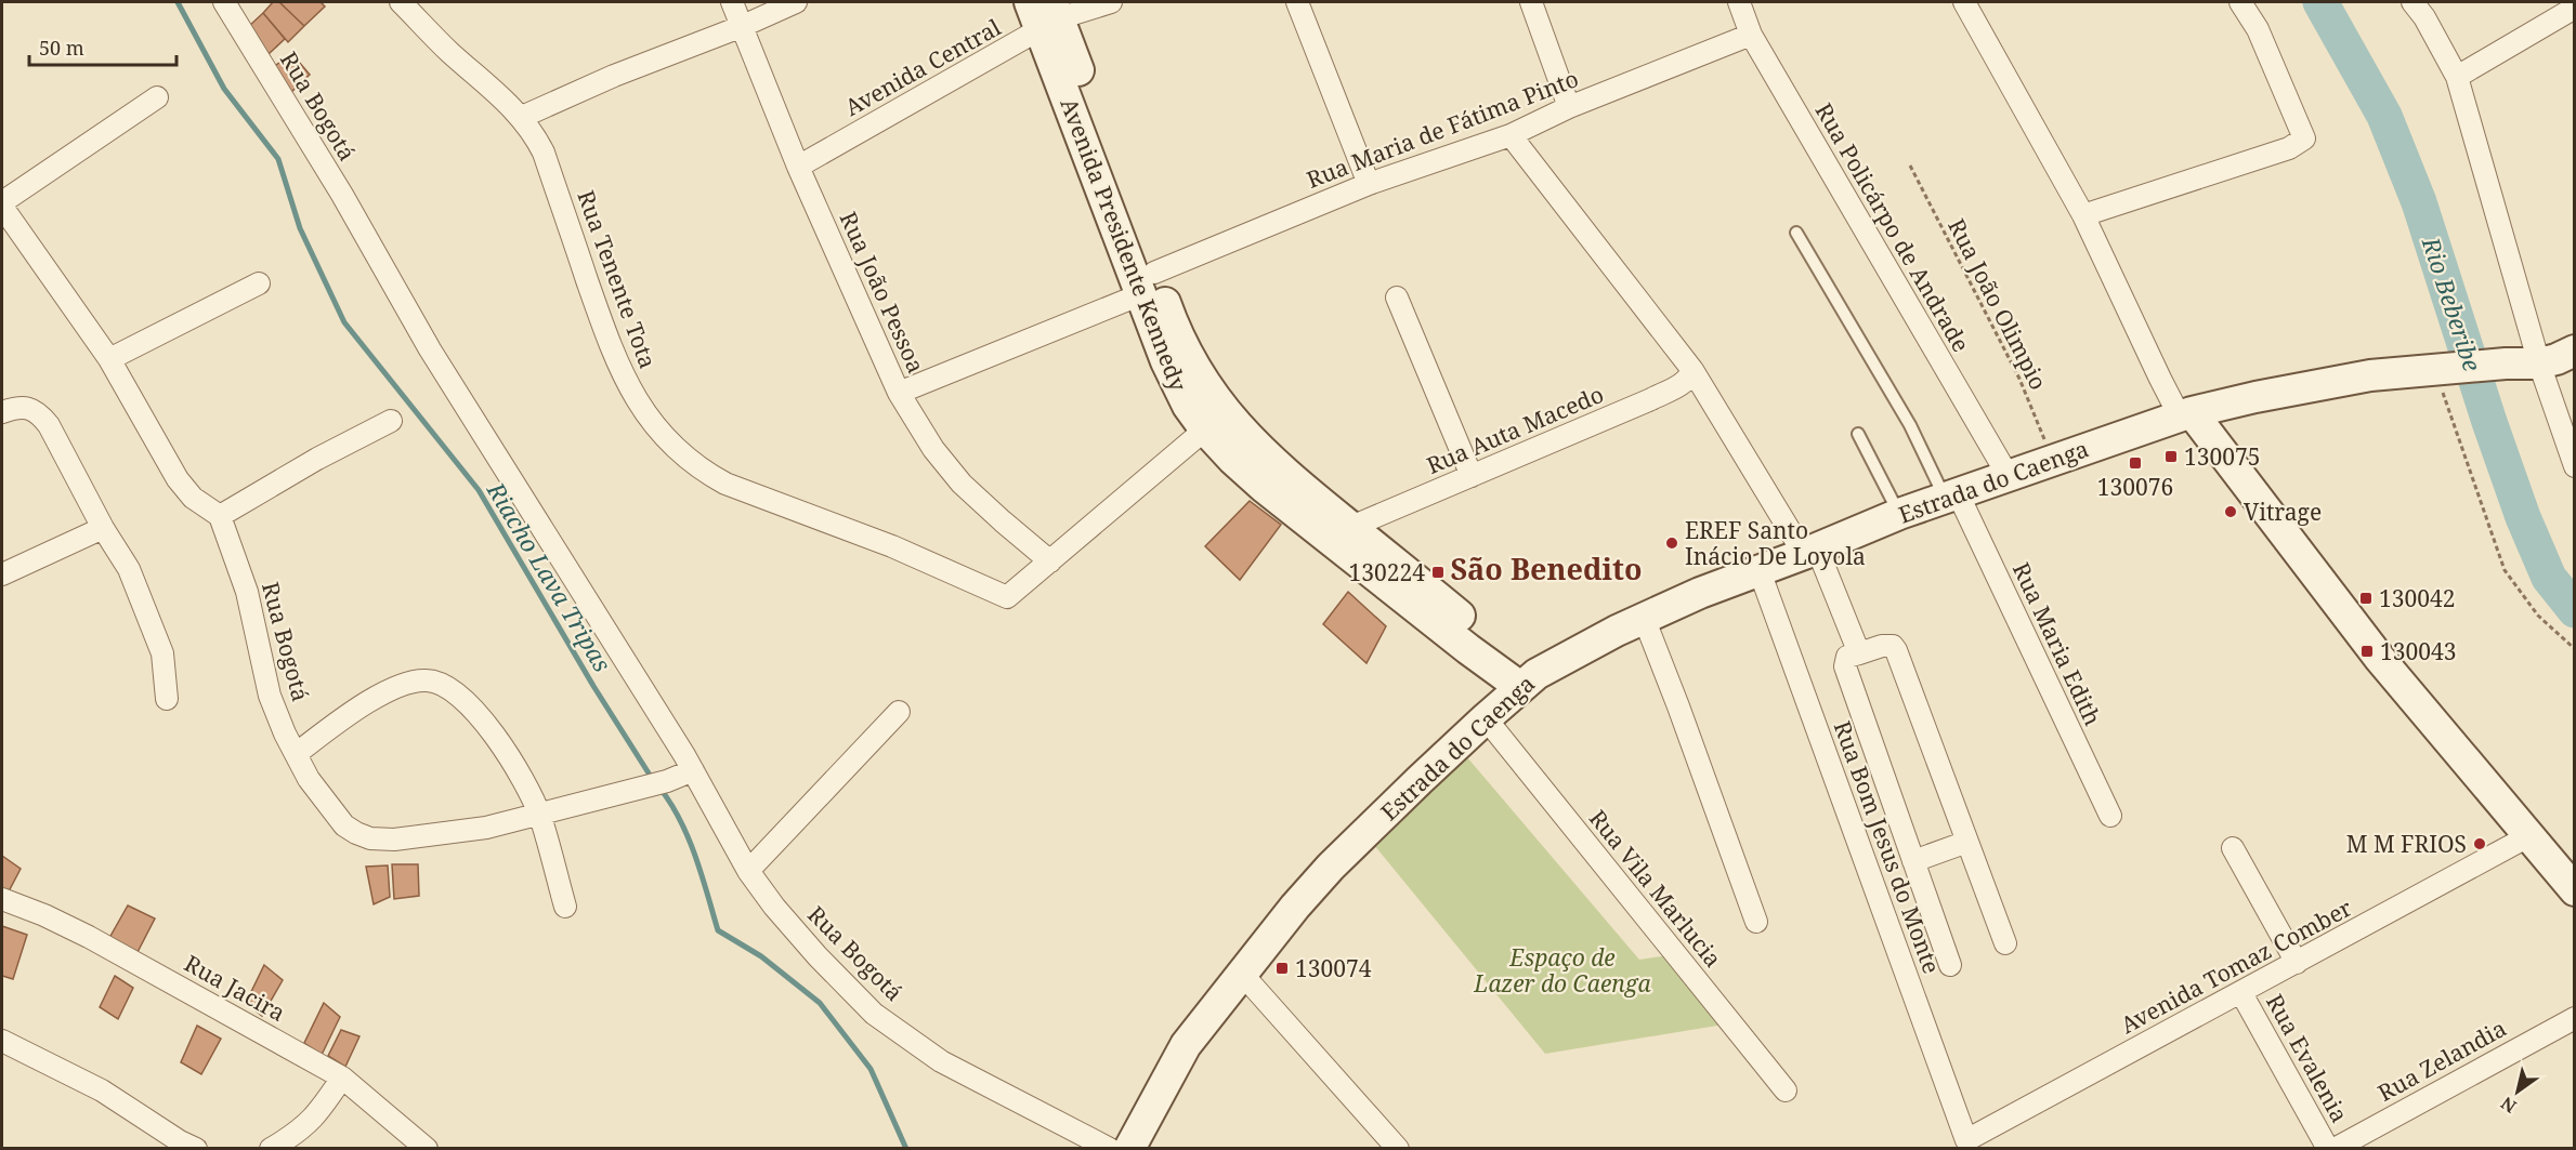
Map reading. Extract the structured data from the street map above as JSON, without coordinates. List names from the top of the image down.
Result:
{
  "streets": {
    "main road": ["Avenida Presidente Kennedy", "Estrada do Caenga"],
    "street": [
      "Avenida Central",
      "Rua Bogotá",
      "Rua Maria de Fátima Pinto",
      "Rua Policárpo de Andrade",
      "Rua Tenente Tota",
      "Rua João Pessoa",
      "Rua Auta Macedo",
      "Rua Maria Edith",
      "Rua Bom Jesus do Monte",
      "Rua Vila Marlucia",
      "Avenida Tomaz Comber",
      "Rua Jacira",
      "Rua Evalenia",
      "Rua Zelandia"
    ],
    "path": ["Rua João Olimpio"]
  },
  "crossings": [
    ["Avenida Central", "Avenida Presidente Kennedy"],
    ["Avenida Central", "Rua João Pessoa"],
    ["Rua Maria de Fátima Pinto", "Rua Policárpo de Andrade"],
    ["Rua Maria de Fátima Pinto", "Avenida Presidente Kennedy"],
    ["Rua Maria de Fátima Pinto", "Rua João Pessoa"],
    ["Rua Policárpo de Andrade", "Estrada do Caenga"],
    ["Avenida Presidente Kennedy", "Rua Auta Macedo"],
    ["Avenida Presidente Kennedy", "Estrada do Caenga"],
    ["Rua Tenente Tota", "Rua João Pessoa"],
    ["Rua João Olimpio", "Estrada do Caenga"],
    ["Estrada do Caenga", "Rua Maria Edith"],
    ["Estrada do Caenga", "Rua Bom Jesus do Monte"],
    ["Estrada do Caenga", "Rua Vila Marlucia"],
    ["Rua Bom Jesus do Monte", "Avenida Tomaz Comber"],
    ["Avenida Tomaz Comber", "Rua Evalenia"]
  ],
  "districts": ["São Benedito"],
  "water": ["Rio Beberibe", "Riacho Lava Tripas"],
  "parks": ["Espaço de Lazer do Caenga"],
  "places": {
    "transit": [
      "130075",
      "130076",
      "130224",
      "130042",
      "130043",
      "130074"
    ],
    "other": ["Vitrage", "EREF Santo Inácio De Loyola", "M M FRIOS"]
  },
  "scale_bar": "50 m",
  "north": "bottom left"
}
